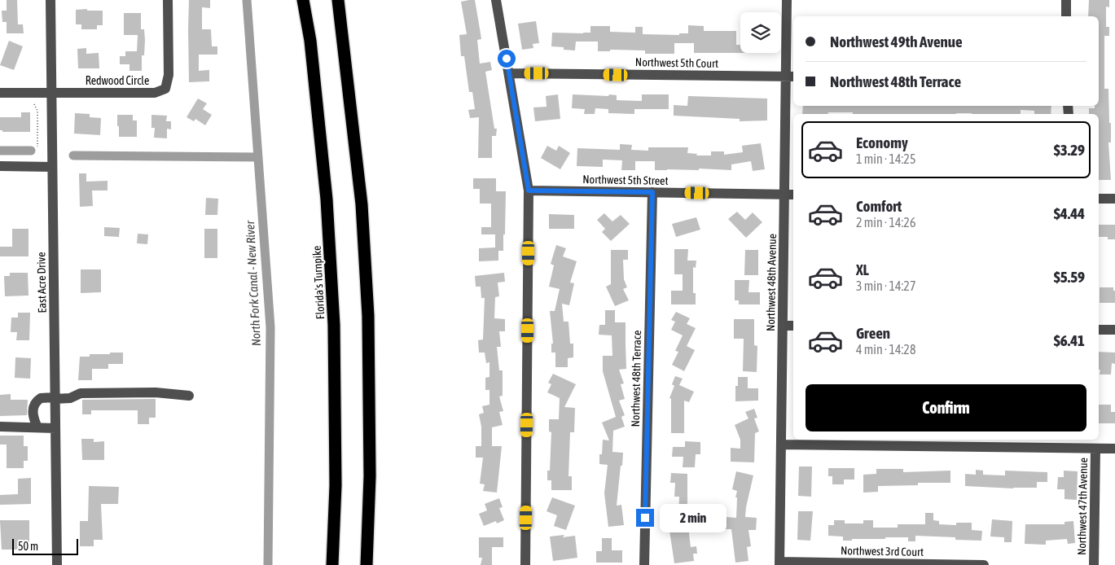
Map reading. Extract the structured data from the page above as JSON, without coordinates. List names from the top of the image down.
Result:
{
  "streets": {
    "highway": ["Florida's Turnpike"],
    "street": [
      "Northwest 5th Court",
      "Redwood Circle",
      "Northwest 5th Street",
      "East Acre Drive",
      "Northwest 48th Avenue",
      "Northwest 48th Terrace",
      "Northwest 47th Avenue",
      "Northwest 3rd Court"
    ]
  },
  "crossings": [
    ["Northwest 5th Court", "Northwest 48th Avenue"],
    ["Redwood Circle", "East Acre Drive"],
    ["Northwest 5th Street", "Northwest 48th Avenue"],
    ["Northwest 5th Street", "Northwest 48th Terrace"],
    ["Northwest 48th Avenue", "Northwest 3rd Court"]
  ],
  "water": ["North Fork Canal - New River"],
  "scale_bar": "50 m",
  "page": {
    "banner": ["Northwest 49th Avenue", "Northwest 48th Terrace"],
    "list": [
      {
        "name": "Economy",
        "note": "1 min · 14:25",
        "value": "$3.29"
      },
      {
        "name": "Comfort",
        "note": "2 min · 14:26",
        "value": "$4.44"
      },
      {
        "name": "XL",
        "note": "3 min · 14:27",
        "value": "$5.59"
      },
      {
        "name": "Green",
        "note": "4 min · 14:28",
        "value": "$6.41"
      }
    ],
    "buttons": "Confirm",
    "bubble": "2 min",
    "scale": "50 m"
  }
}
